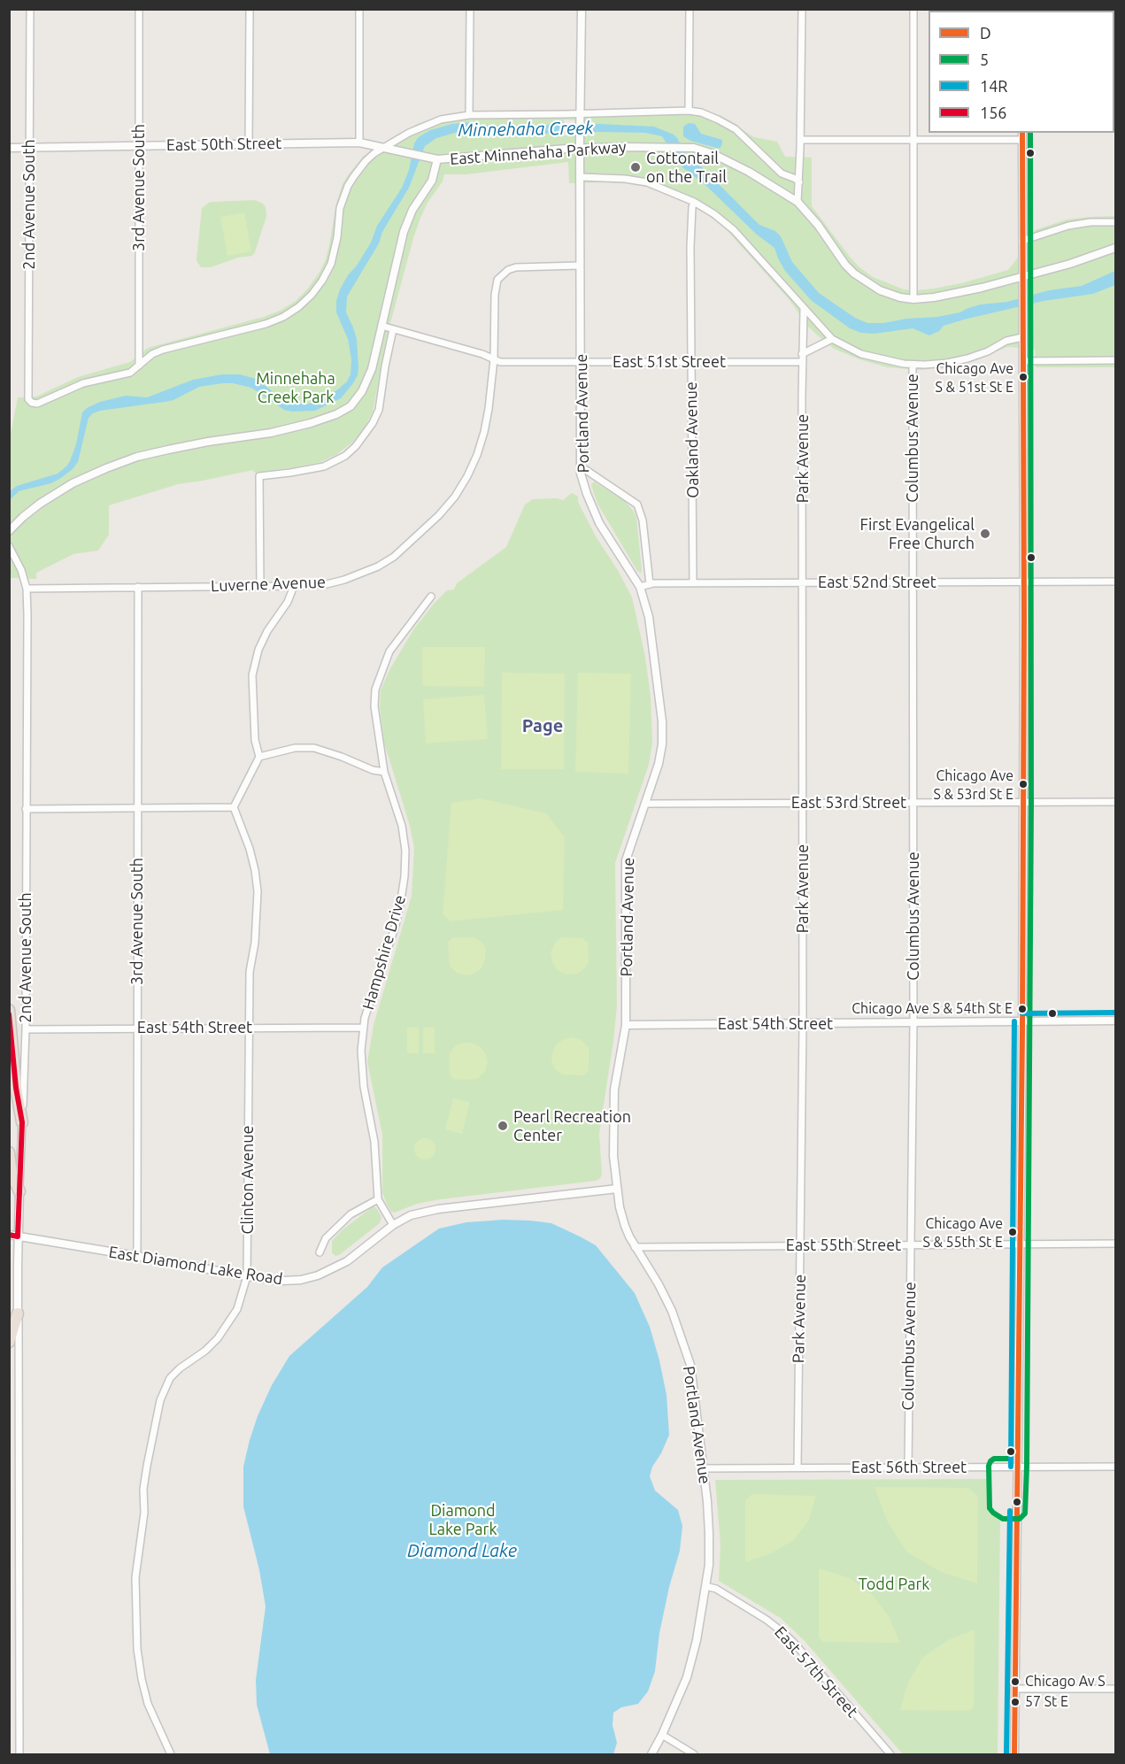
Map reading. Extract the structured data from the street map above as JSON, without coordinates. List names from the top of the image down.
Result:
{
  "streets": {
    "street": [
      "East 50th Street",
      "East Minnehaha Parkway",
      "3rd Avenue South",
      "2nd Avenue South",
      "East 51st Street",
      "Portland Avenue",
      "Columbus Avenue",
      "Oakland Avenue",
      "Park Avenue",
      "East 52nd Street",
      "Luverne Avenue",
      "East 53rd Street",
      "Hampshire Drive",
      "East 54th Street",
      "Clinton Avenue",
      "East 55th Street",
      "East Diamond Lake Road",
      "East 56th Street",
      "East 57th Street"
    ]
  },
  "crossings": [
    ["East 50th Street", "East Minnehaha Parkway"],
    ["East 50th Street", "3rd Avenue South"],
    ["East 50th Street", "2nd Avenue South"],
    ["East Minnehaha Parkway", "East 51st Street"],
    ["East Minnehaha Parkway", "Portland Avenue"],
    ["East Minnehaha Parkway", "Oakland Avenue"],
    ["East Minnehaha Parkway", "Park Avenue"],
    ["3rd Avenue South", "2nd Avenue South"],
    ["3rd Avenue South", "Luverne Avenue"],
    ["3rd Avenue South", "East 54th Street"],
    ["3rd Avenue South", "East Diamond Lake Road"],
    ["2nd Avenue South", "Luverne Avenue"],
    ["2nd Avenue South", "East 54th Street"],
    ["2nd Avenue South", "East Diamond Lake Road"],
    ["East 51st Street", "Portland Avenue"],
    ["East 51st Street", "Oakland Avenue"],
    ["East 51st Street", "Park Avenue"],
    ["East 51st Street", "Luverne Avenue"],
    ["Portland Avenue", "East 52nd Street"],
    ["Portland Avenue", "Luverne Avenue"],
    ["Portland Avenue", "East 53rd Street"],
    ["Portland Avenue", "East 54th Street"],
    ["Portland Avenue", "East 55th Street"],
    ["Portland Avenue", "East Diamond Lake Road"],
    ["Portland Avenue", "East 56th Street"],
    ["Portland Avenue", "East 57th Street"],
    ["Columbus Avenue", "East 52nd Street"],
    ["Columbus Avenue", "East 53rd Street"],
    ["Columbus Avenue", "East 54th Street"],
    ["Columbus Avenue", "East 55th Street"],
    ["Columbus Avenue", "East 56th Street"],
    ["Oakland Avenue", "East 52nd Street"],
    ["Park Avenue", "East 52nd Street"],
    ["Park Avenue", "East 53rd Street"],
    ["Park Avenue", "East 54th Street"],
    ["Park Avenue", "East 55th Street"],
    ["Park Avenue", "East 56th Street"],
    ["Hampshire Drive", "East 54th Street"],
    ["Hampshire Drive", "East Diamond Lake Road"],
    ["East 54th Street", "Clinton Avenue"],
    ["Clinton Avenue", "East Diamond Lake Road"]
  ],
  "districts": ["Page"],
  "water": ["Minnehaha Creek", "Diamond Lake"],
  "parks": ["Minnehaha Creek Park", "Diamond Lake Park", "Todd Park"],
  "places": [
    "Cottontail on the Trail",
    "Chicago Ave S & 51st St E",
    "First Evangelical Free Church",
    "Chicago Ave S & 53rd St E",
    "Chicago Ave S & 54th St E",
    "Pearl Recreation Center",
    "Chicago Ave S & 55th St E",
    "Chicago Av S",
    "57 St E"
  ],
  "lines": [
    "transit line D",
    "transit line 5",
    "transit line 14R",
    "transit line 156"
  ],
  "legend": [
    "D",
    "5",
    "14R",
    "156"
  ]
}
